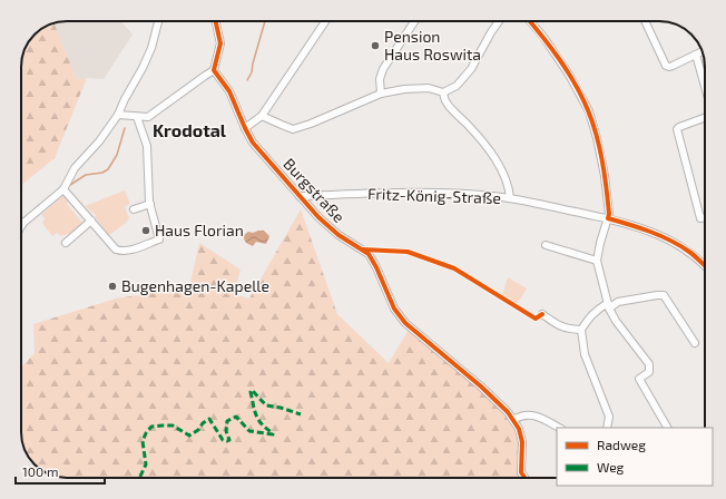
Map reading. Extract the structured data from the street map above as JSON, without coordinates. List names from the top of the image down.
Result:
{
  "streets": {
    "street": ["Burgstraße", "Fritz-König-Straße"]
  },
  "crossings": [
    ["Burgstraße", "Fritz-König-Straße"]
  ],
  "districts": ["Krodotal"],
  "places": ["Pension Haus Roswita", "Haus Florian", "Bugenhagen-Kapelle"],
  "legend": ["Radweg", "Weg"],
  "scale_bar": "100 m"
}
